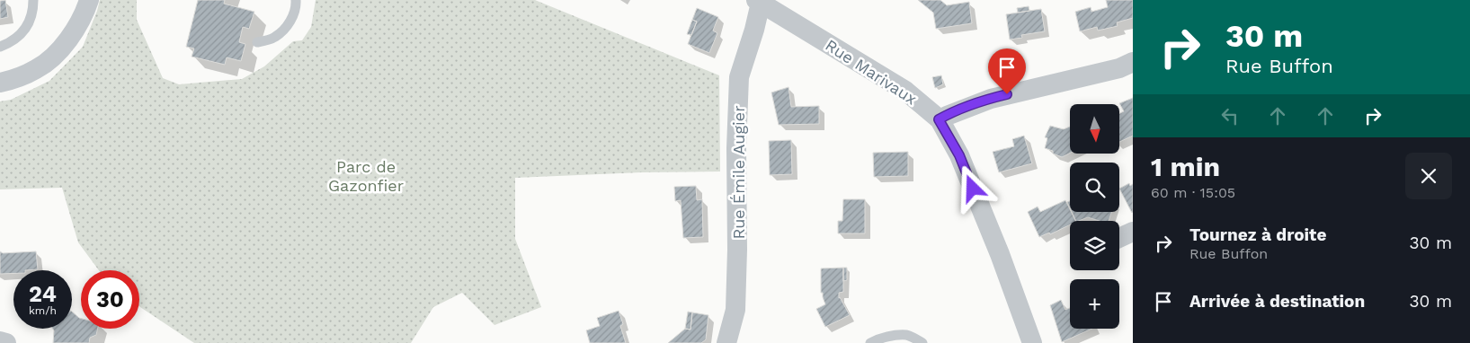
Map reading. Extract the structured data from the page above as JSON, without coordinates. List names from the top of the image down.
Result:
{
  "streets": {
    "street": ["Rue Marivaux", "Rue Émile Augier"]
  },
  "crossings": [
    ["Rue Marivaux", "Rue Émile Augier"]
  ],
  "parks": ["Parc de Gazonfier"],
  "north": "bottom",
  "page": {
    "turn": ["30 m", "Rue Buffon"],
    "map_buttons": "+",
    "heading": ["1 min", "60 m · 15:05"],
    "list": [
      {
        "name": "Tournez à droite",
        "note": "Rue Buffon",
        "value": "30 m"
      },
      {
        "name": "Arrivée à destination",
        "value": "30 m"
      }
    ],
    "speed": "24 km/h",
    "limit": "30"
  }
}
